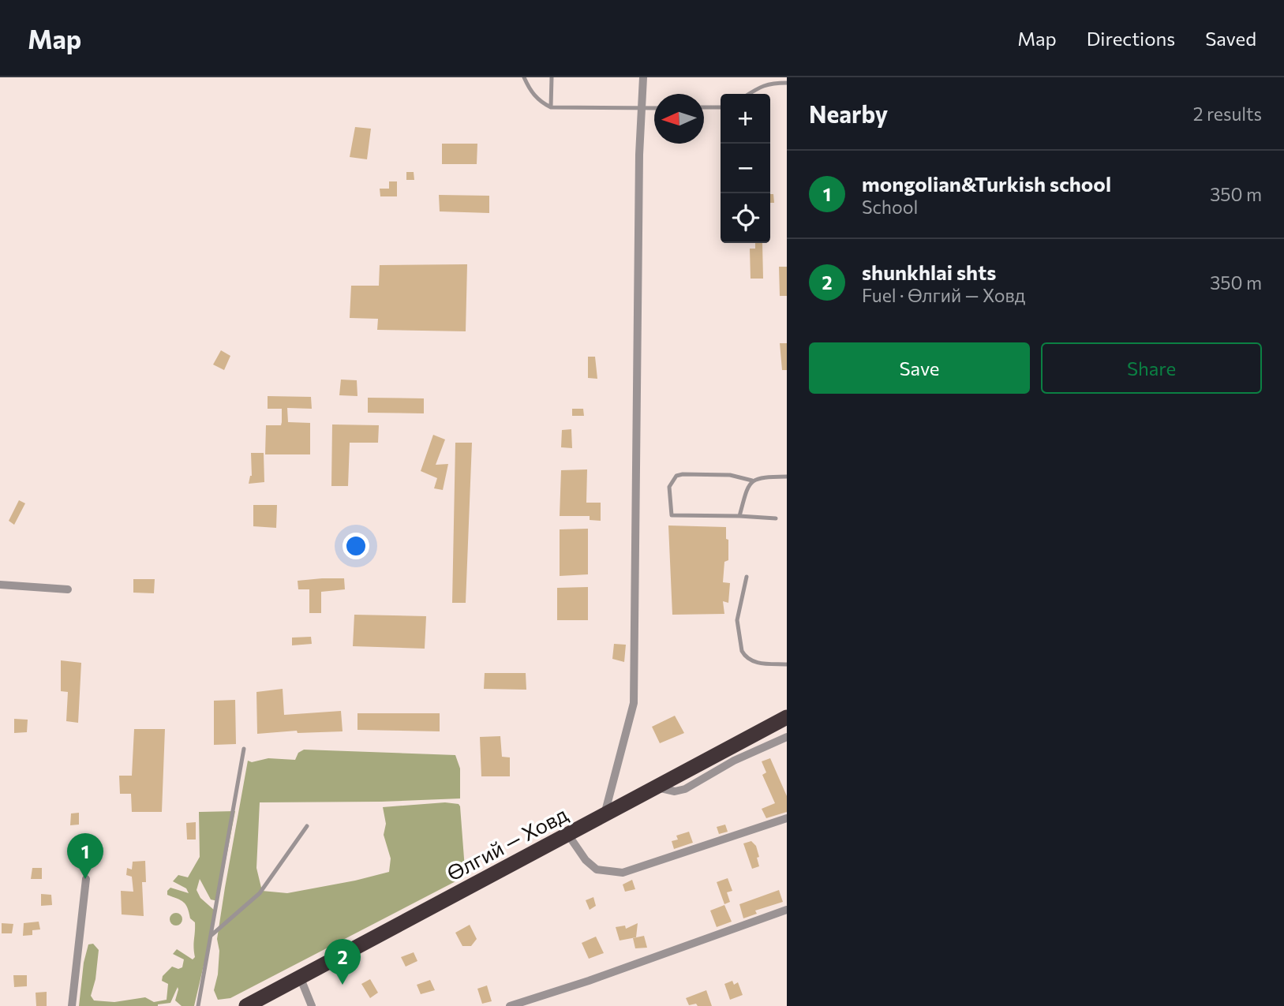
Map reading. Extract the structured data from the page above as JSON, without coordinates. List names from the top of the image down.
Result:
{
  "streets": {
    "highway": ["Өлгий — Ховд"]
  },
  "north": "left",
  "page": {
    "header": "Map",
    "nav": ["Map", "Directions", "Saved"],
    "heading": ["Nearby", "2 results"],
    "map_buttons": ["+", "−"],
    "list": [
      {
        "mark": "1",
        "name": "mongolian&Turkish school",
        "note": "School",
        "value": "350 m"
      },
      {
        "mark": "2",
        "name": "shunkhlai shts",
        "note": "Fuel · Өлгий — Ховд",
        "value": "350 m"
      }
    ],
    "buttons": ["Save", "Share"],
    "pins": ["1", "2"]
  }
}
